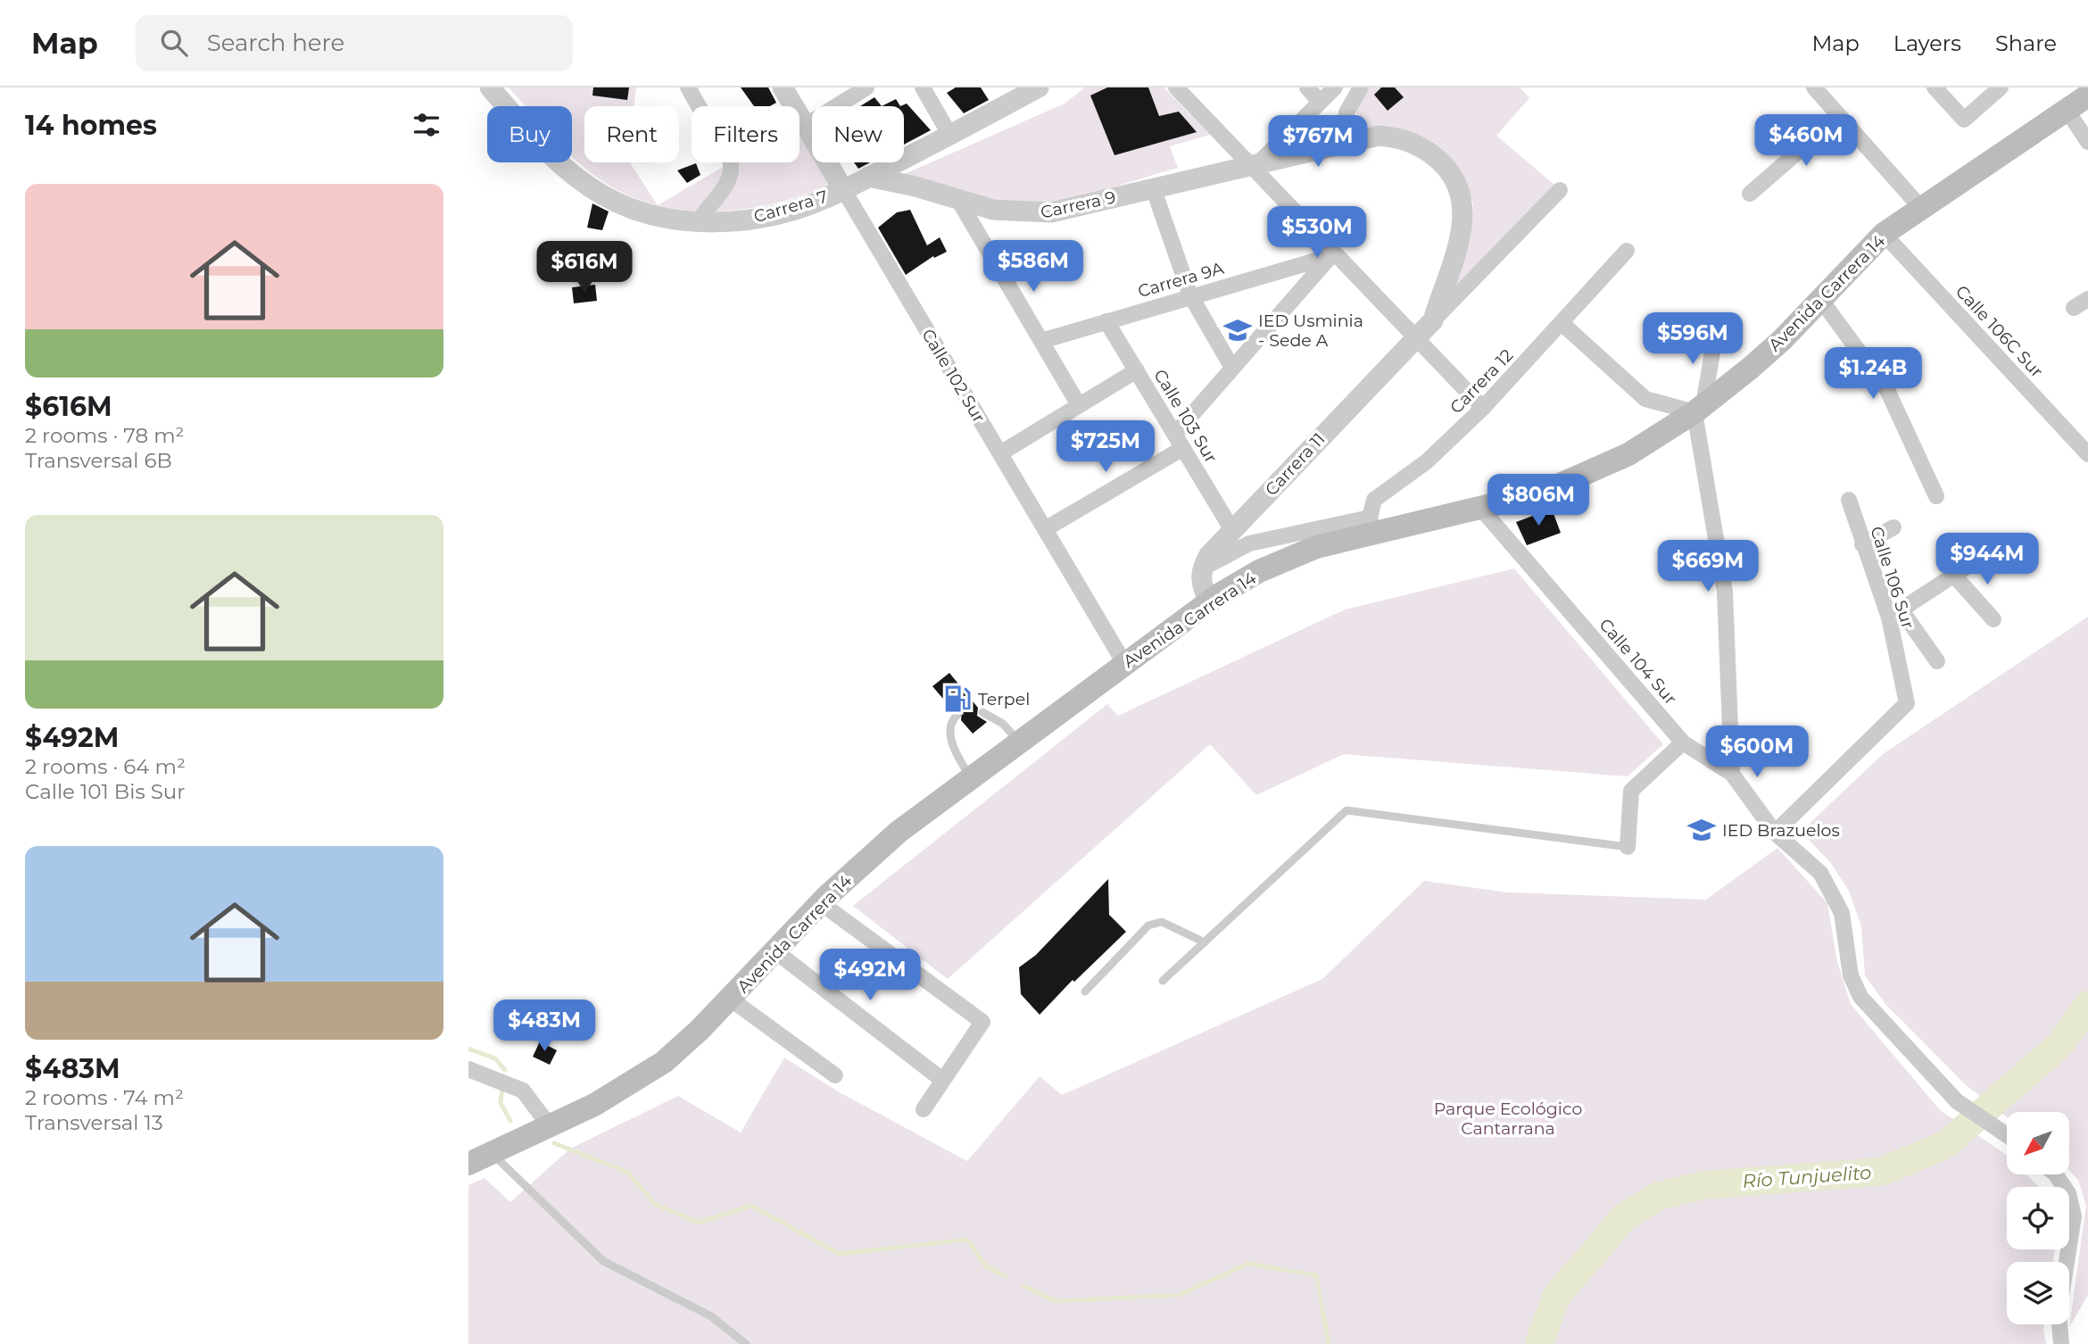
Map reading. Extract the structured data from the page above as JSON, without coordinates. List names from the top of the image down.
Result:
{
  "streets": {
    "main road": ["Avenida Carrera 14"],
    "street": [
      "Carrera 9",
      "Carrera 7",
      "Carrera 9A",
      "Calle 106C Sur",
      "Calle 102 Sur",
      "Carrera 12",
      "Calle 103 Sur",
      "Carrera 11",
      "Calle 106 Sur",
      "Calle 104 Sur"
    ]
  },
  "crossings": [
    ["Carrera 9", "Carrera 7"],
    ["Carrera 9", "Carrera 11"],
    ["Carrera 7", "Calle 102 Sur"],
    ["Carrera 9A", "Calle 103 Sur"],
    ["Avenida Carrera 14", "Calle 106C Sur"],
    ["Avenida Carrera 14", "Calle 102 Sur"],
    ["Avenida Carrera 14", "Carrera 12"],
    ["Avenida Carrera 14", "Calle 104 Sur"],
    ["Calle 103 Sur", "Carrera 11"],
    ["Calle 106 Sur", "Calle 104 Sur"]
  ],
  "water": ["Río Tunjuelito"],
  "parks": ["Parque Ecológico Cantarrana"],
  "places": {
    "school or university": ["IED Usminia - Sede A", "IED Brazuelos"],
    "fuel station": ["Terpel"]
  },
  "north": "bottom left",
  "page": {
    "header": "Map",
    "search": "Search here",
    "nav": ["Map", "Layers", "Share"],
    "heading": "14 homes",
    "chip": [
      "Buy",
      "Rent",
      "Filters",
      "New"
    ],
    "price": [
      "$460M",
      "$767M",
      "$530M",
      "$586M",
      "$616M",
      "$596M",
      "$1.24B",
      "$725M",
      "$806M",
      "$944M",
      "$669M",
      "$600M",
      "$492M",
      "$483M"
    ],
    "list": [
      {
        "name": "$616M",
        "note": "2 rooms · 78 m² · Transversal 6B"
      },
      {
        "name": "$492M",
        "note": "2 rooms · 64 m² · Calle 101 Bis Sur"
      },
      {
        "name": "$483M",
        "note": "2 rooms · 74 m² · Transversal 13"
      }
    ]
  }
}
